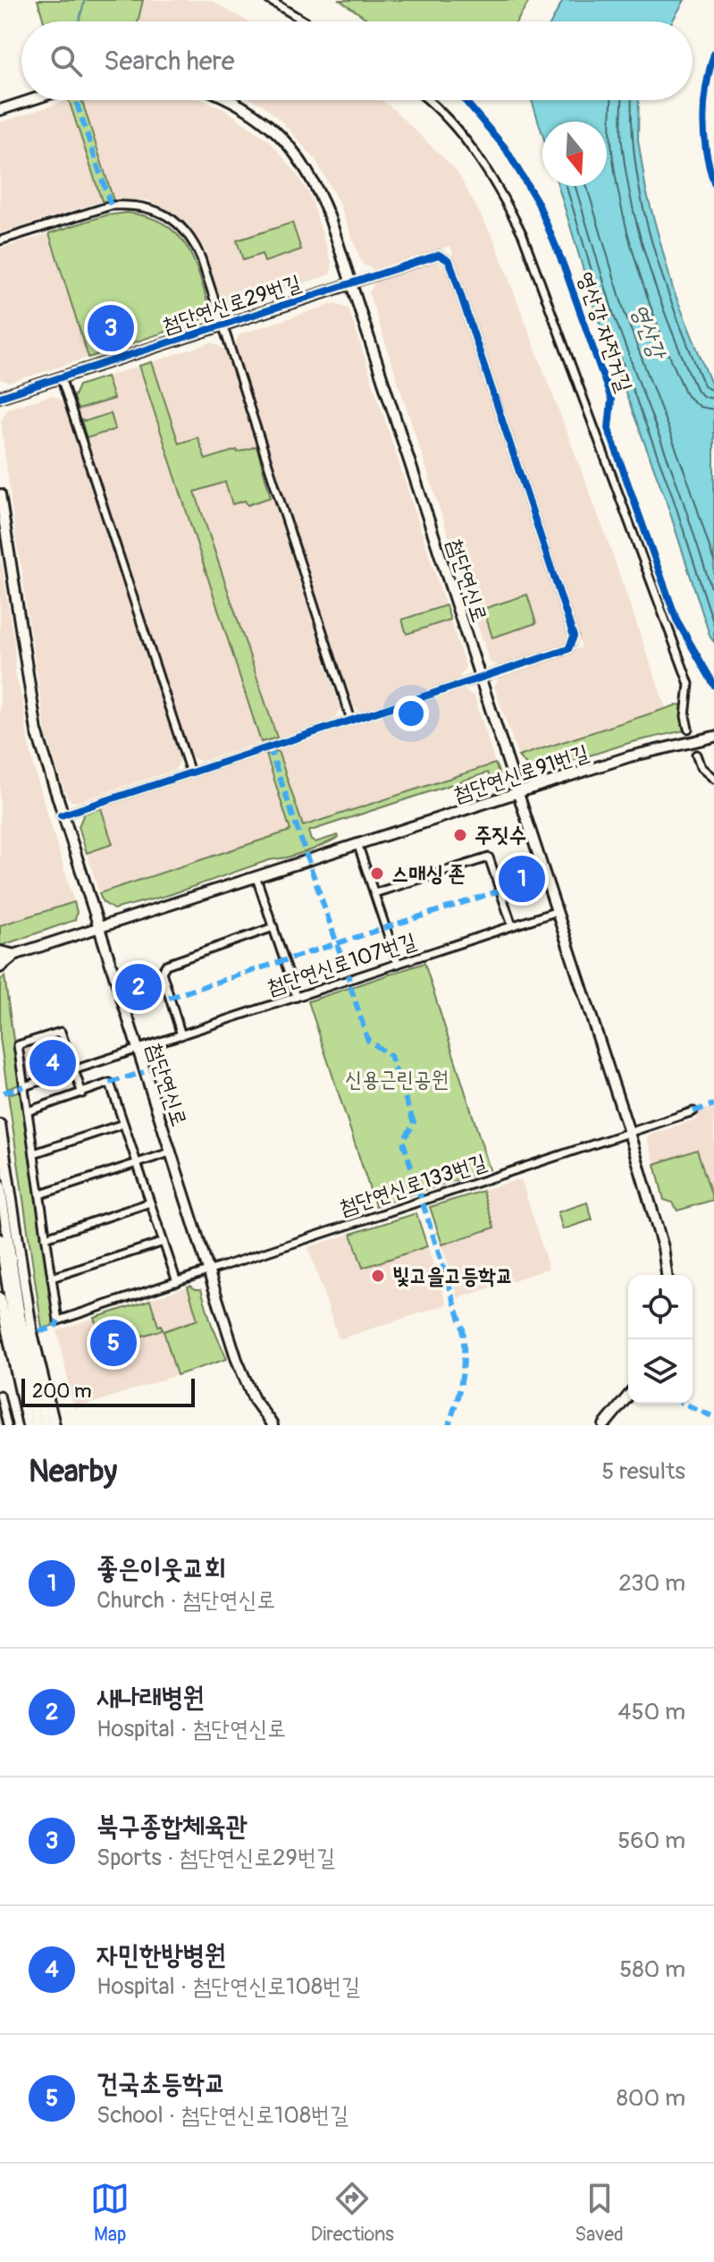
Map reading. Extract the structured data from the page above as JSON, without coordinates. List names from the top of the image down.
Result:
{
  "streets": {
    "street": [
      "첨단연신로29번길",
      "첨단연신로",
      "첨단연신로91번길",
      "첨단연신로107번길",
      "첨단연신로133번길"
    ],
    "cycle path": ["영산강 자전거길"]
  },
  "crossings": [
    ["첨단연신로29번길", "첨단연신로"],
    ["첨단연신로", "첨단연신로91번길"],
    ["첨단연신로", "첨단연신로107번길"],
    ["첨단연신로", "첨단연신로133번길"]
  ],
  "water": ["영산강"],
  "parks": ["신용근린공원"],
  "places": ["주짓수", "스매싱 존", "빛고을고등학교"],
  "scale_bar": "200 m",
  "north": "bottom",
  "page": {
    "search": "Search here",
    "pins": [
      "3",
      "1",
      "2",
      "4",
      "5"
    ],
    "scale": "200 m",
    "heading": ["Nearby", "5 results"],
    "list": [
      {
        "mark": "1",
        "name": "좋은이웃교회",
        "note": "Church · 첨단연신로",
        "value": "230 m"
      },
      {
        "mark": "2",
        "name": "새나래병원",
        "note": "Hospital · 첨단연신로",
        "value": "450 m"
      },
      {
        "mark": "3",
        "name": "북구종합체육관",
        "note": "Sports · 첨단연신로29번길",
        "value": "560 m"
      },
      {
        "mark": "4",
        "name": "자민한방병원",
        "note": "Hospital · 첨단연신로108번길",
        "value": "580 m"
      },
      {
        "mark": "5",
        "name": "건국초등학교",
        "note": "School · 첨단연신로108번길",
        "value": "800 m"
      }
    ],
    "nav": ["Map", "Directions", "Saved"]
  }
}
